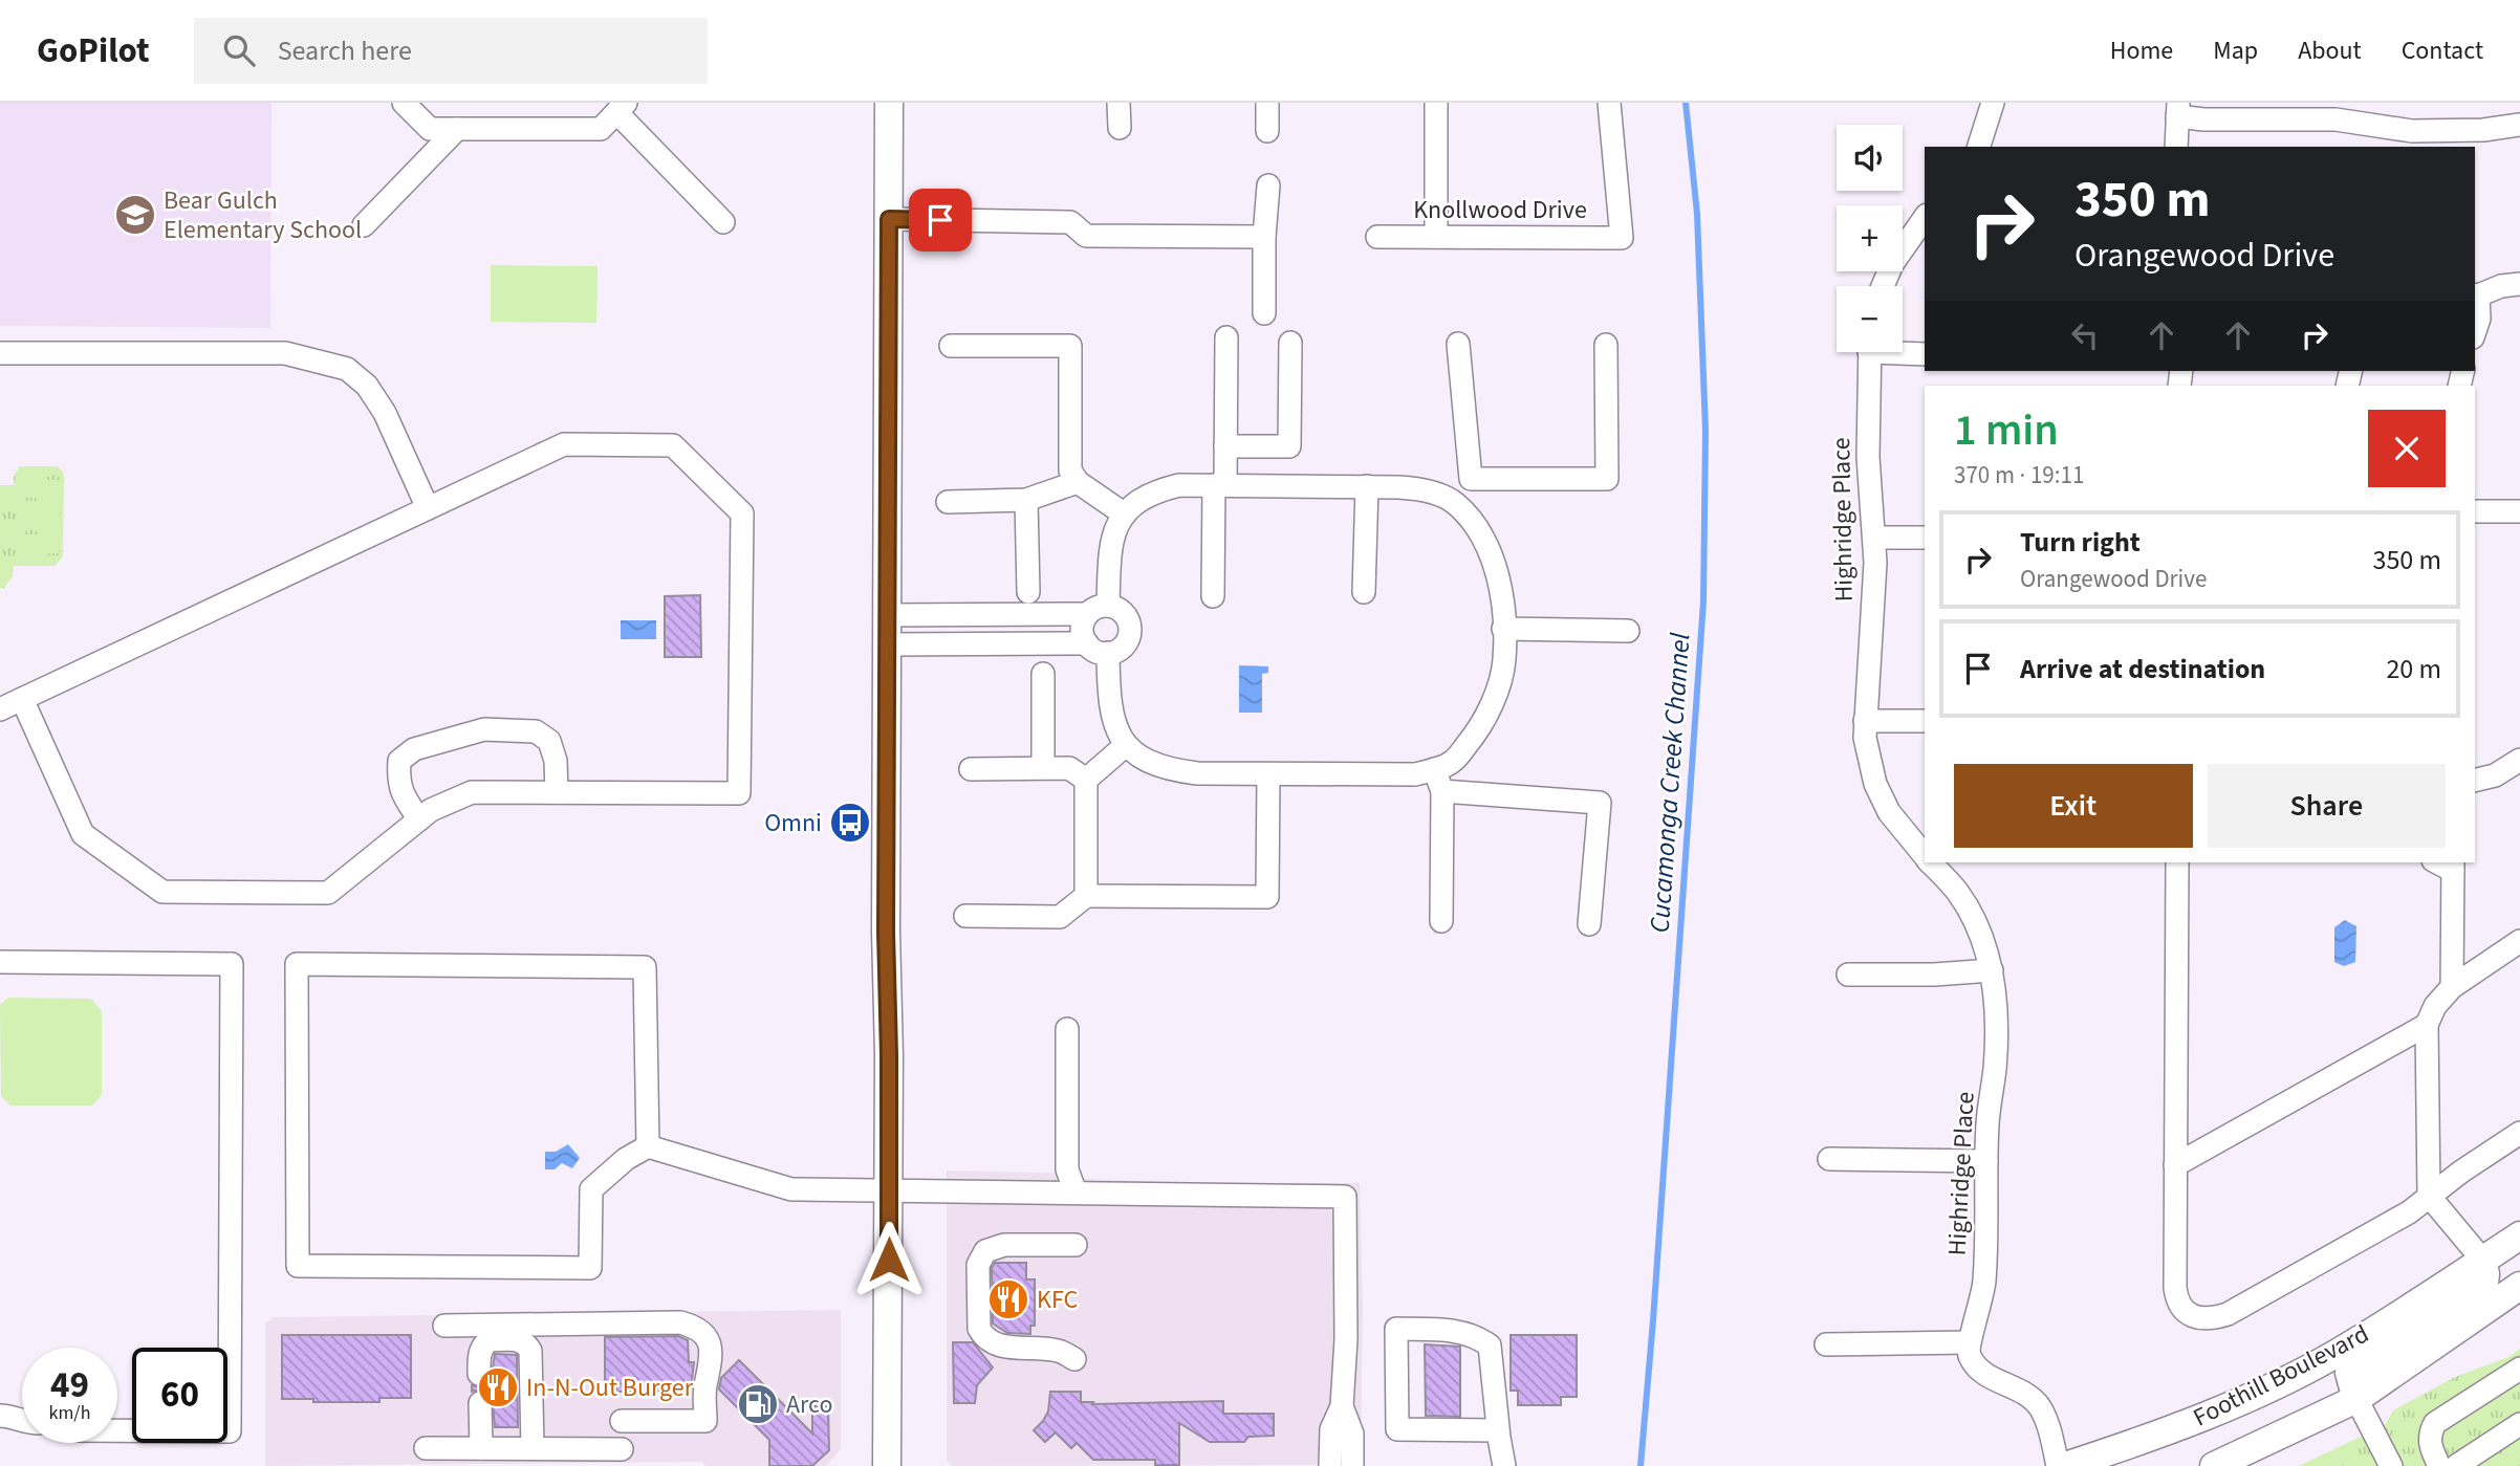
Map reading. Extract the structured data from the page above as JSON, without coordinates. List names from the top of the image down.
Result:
{
  "streets": {
    "main road": ["Foothill Boulevard"],
    "street": ["Knollwood Drive", "Highridge Place"]
  },
  "water": ["Cucamonga Creek Channel"],
  "places": {
    "school or university": ["Bear Gulch Elementary School"],
    "bus stop": ["Omni"],
    "restaurant": ["KFC", "In-N-Out Burger"],
    "fuel station": ["Arco"]
  },
  "page": {
    "header": "GoPilot",
    "search": "Search here",
    "nav": [
      "Home",
      "Map",
      "About",
      "Contact"
    ],
    "map_buttons": ["+", "−"],
    "turn": ["350 m", "Orangewood Drive"],
    "heading": ["1 min", "370 m · 19:11"],
    "list": [
      {
        "name": "Turn right",
        "note": "Orangewood Drive",
        "value": "350 m"
      },
      {
        "name": "Arrive at destination",
        "value": "20 m"
      }
    ],
    "buttons": ["Exit", "Share"],
    "speed": "49 km/h",
    "limit": "60"
  }
}
